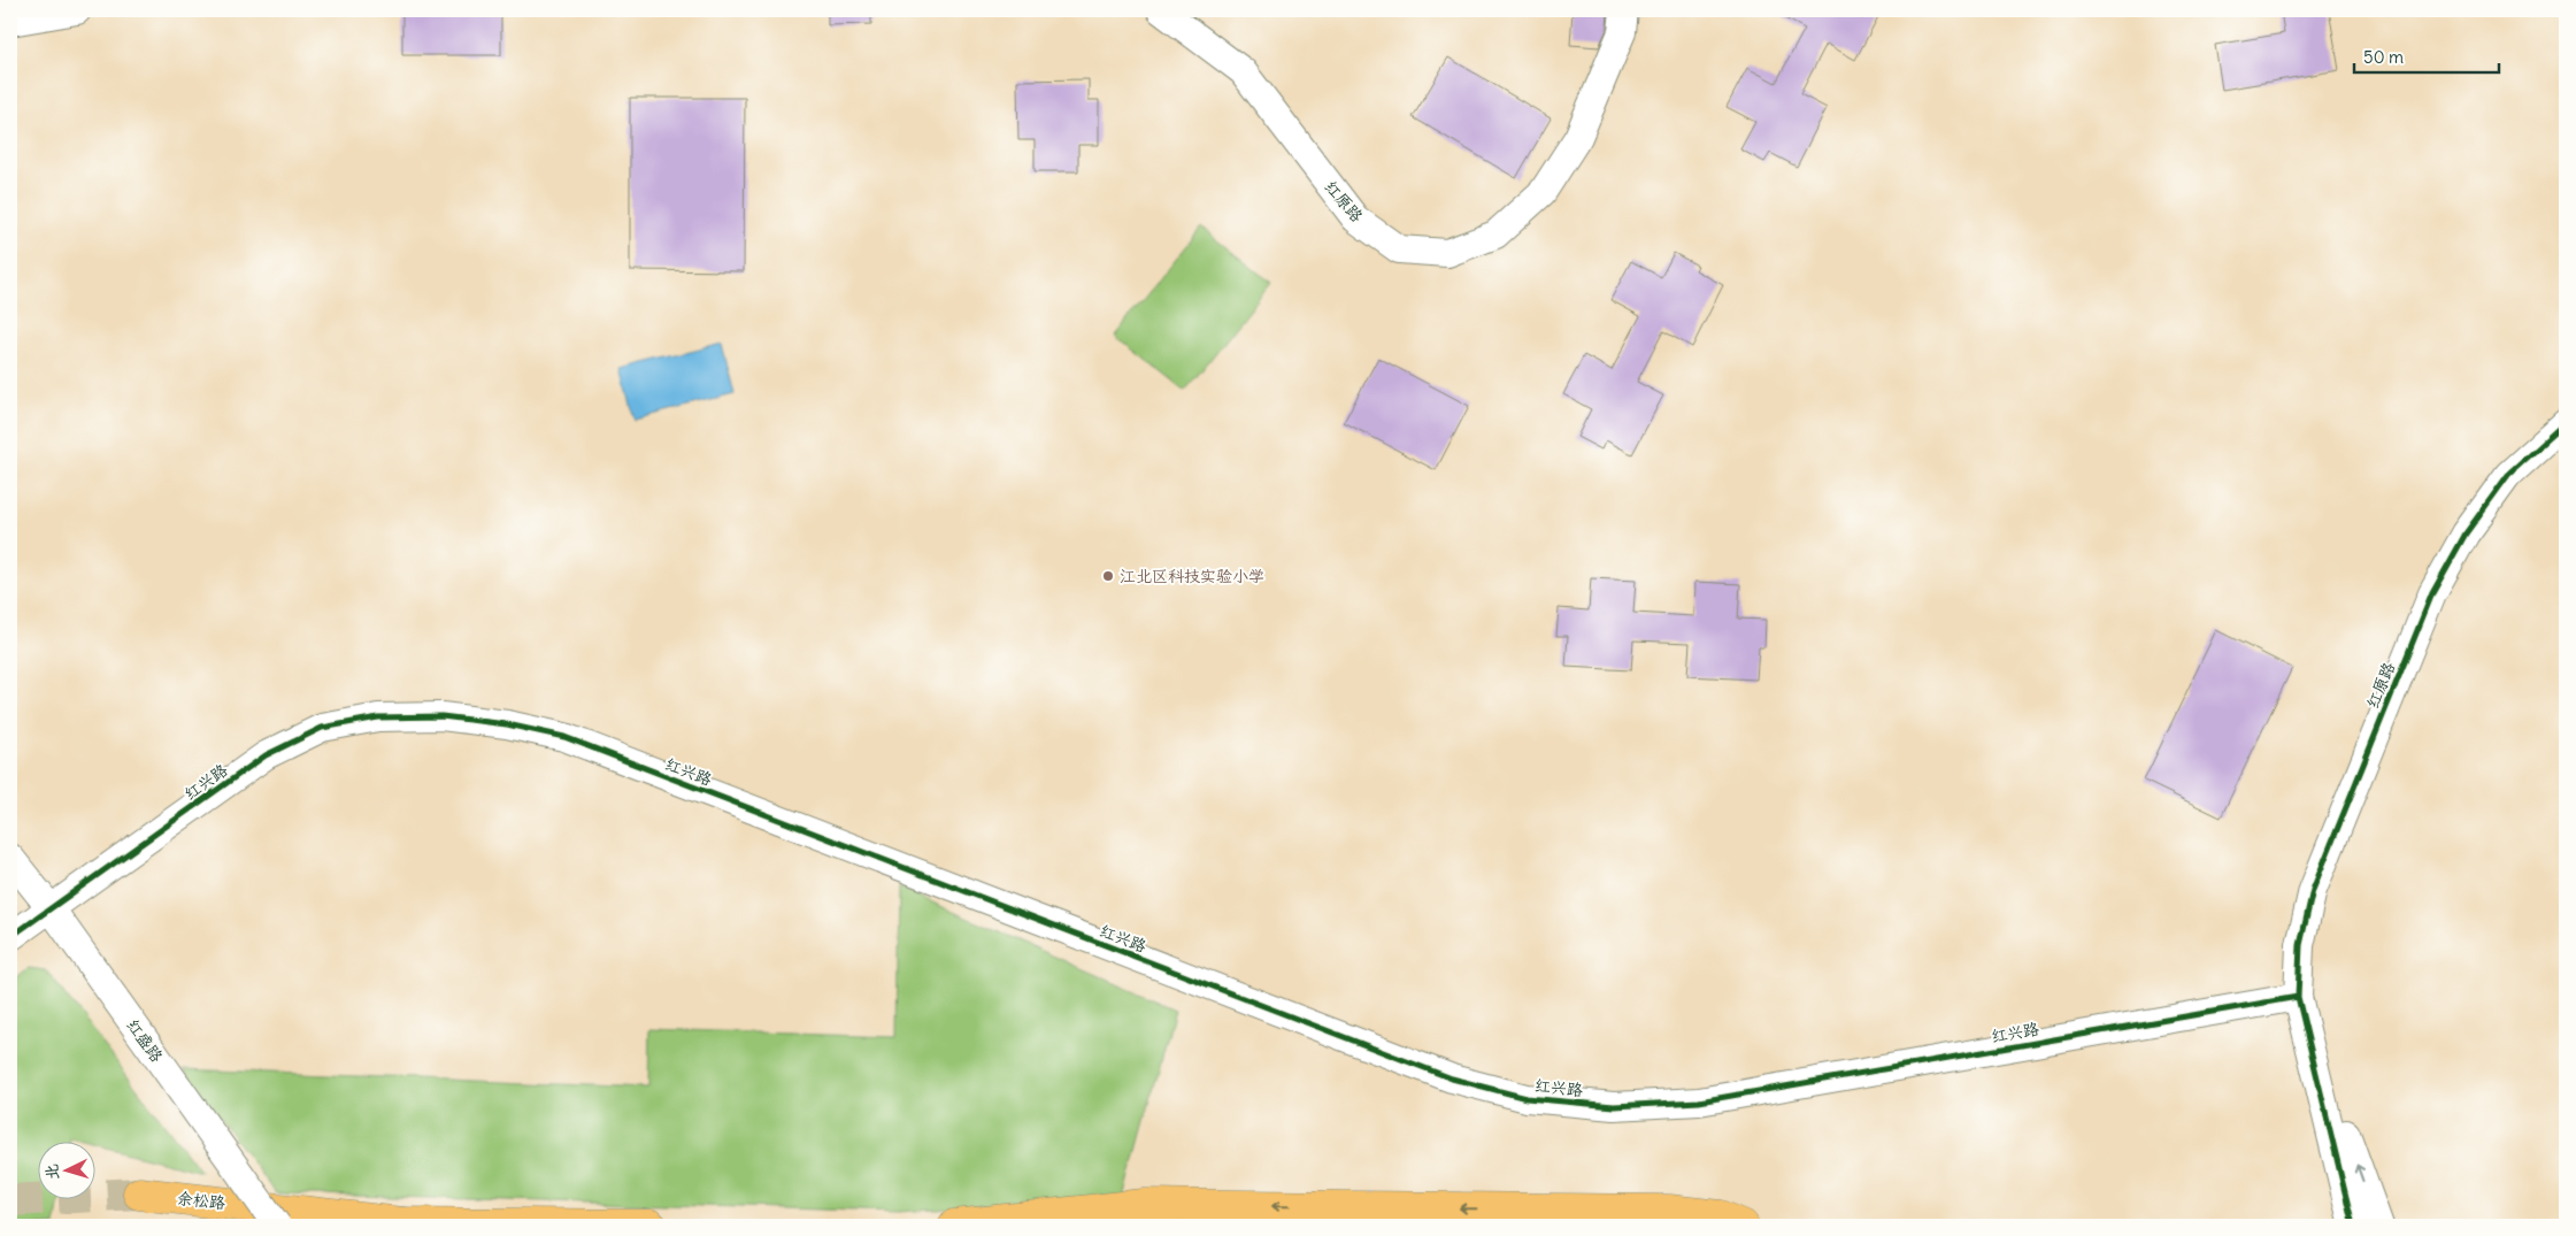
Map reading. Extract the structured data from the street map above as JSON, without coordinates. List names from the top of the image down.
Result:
{
  "streets": {
    "main road": ["余松路"],
    "street": ["红原路", "红兴路", "红盛路"]
  },
  "crossings": [
    ["红原路", "红兴路"],
    ["红兴路", "红盛路"]
  ],
  "places": ["江北区科技实验小学"],
  "scale_bar": "50 m",
  "north": "left"
}
